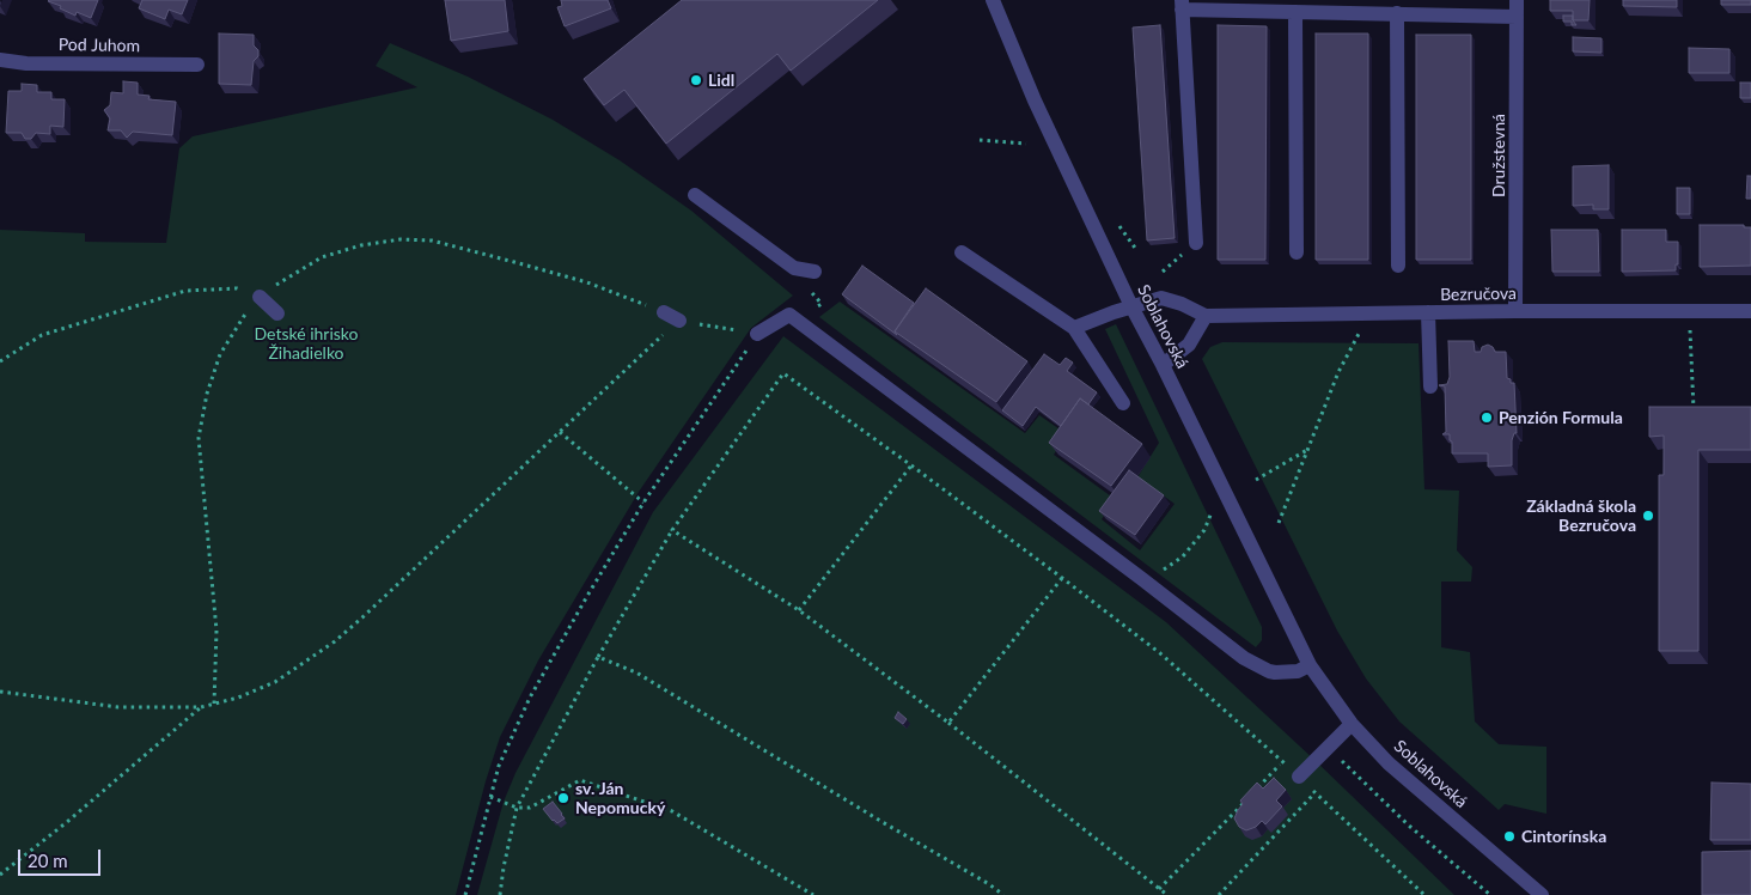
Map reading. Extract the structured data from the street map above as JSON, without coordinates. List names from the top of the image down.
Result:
{
  "streets": {
    "street": [
      "Pod Juhom",
      "Družstevná",
      "Bezručova",
      "Soblahovská"
    ]
  },
  "crossings": [
    ["Družstevná", "Bezručova"],
    ["Bezručova", "Soblahovská"]
  ],
  "parks": ["Detské ihrisko Žihadielko"],
  "places": [
    "Lidl",
    "Penzión Formula",
    "Základná škola Bezručova",
    "sv. Ján Nepomucký",
    "Cintorínska"
  ],
  "scale_bar": "20 m"
}
